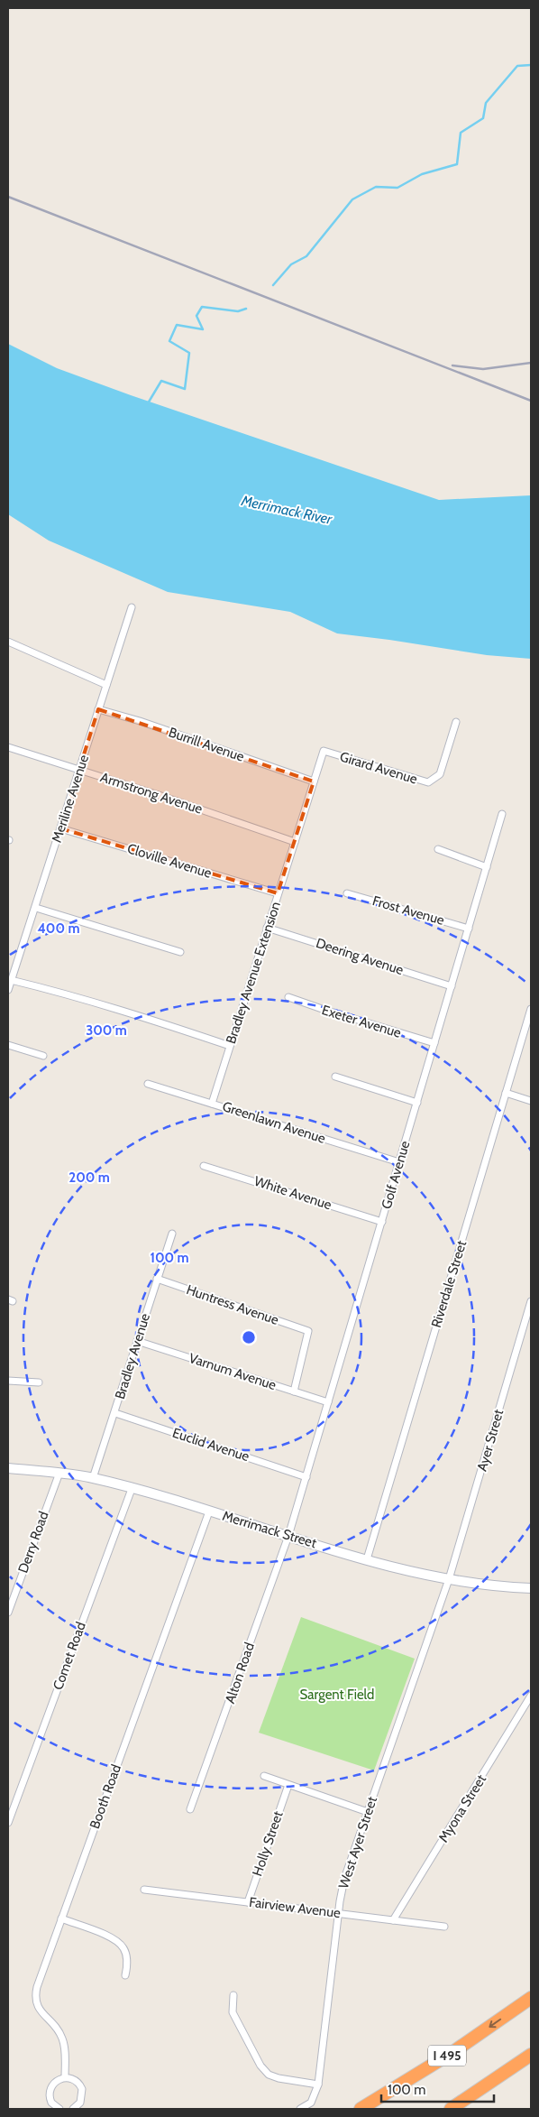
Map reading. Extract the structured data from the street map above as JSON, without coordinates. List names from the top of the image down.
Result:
{
  "streets": {
    "highway": ["I 495"],
    "main road": ["Merrimack Street"],
    "street": [
      "Burrill Avenue",
      "Girard Avenue",
      "Armstrong Avenue",
      "Meriline Avenue",
      "Cloville Avenue",
      "Frost Avenue",
      "Deering Avenue",
      "Bradley Avenue Extension",
      "Exeter Avenue",
      "Greenlawn Avenue",
      "Golf Avenue",
      "White Avenue",
      "Riverdale Street",
      "Huntress Avenue",
      "Bradley Avenue",
      "Varnum Avenue",
      "Ayer Street",
      "Euclid Avenue",
      "Derry Road",
      "Comet Road",
      "Alton Road",
      "Booth Road",
      "Myona Street",
      "West Ayer Street",
      "Holly Street",
      "Fairview Avenue"
    ]
  },
  "crossings": [
    ["Burrill Avenue", "Girard Avenue"],
    ["Burrill Avenue", "Meriline Avenue"],
    ["Armstrong Avenue", "Meriline Avenue"],
    ["Armstrong Avenue", "Bradley Avenue Extension"],
    ["Meriline Avenue", "Cloville Avenue"],
    ["Cloville Avenue", "Bradley Avenue Extension"],
    ["Frost Avenue", "Golf Avenue"],
    ["Deering Avenue", "Bradley Avenue Extension"],
    ["Deering Avenue", "Golf Avenue"],
    ["Bradley Avenue Extension", "Greenlawn Avenue"],
    ["Exeter Avenue", "Golf Avenue"],
    ["Greenlawn Avenue", "Golf Avenue"],
    ["Golf Avenue", "White Avenue"],
    ["Golf Avenue", "Varnum Avenue"],
    ["Golf Avenue", "Euclid Avenue"],
    ["Golf Avenue", "Merrimack Street"],
    ["Golf Avenue", "Alton Road"],
    ["Riverdale Street", "Merrimack Street"],
    ["Huntress Avenue", "Bradley Avenue"],
    ["Huntress Avenue", "Varnum Avenue"],
    ["Bradley Avenue", "Varnum Avenue"],
    ["Bradley Avenue", "Euclid Avenue"],
    ["Bradley Avenue", "Merrimack Street"],
    ["Ayer Street", "Merrimack Street"],
    ["Ayer Street", "West Ayer Street"],
    ["Merrimack Street", "Derry Road"],
    ["Merrimack Street", "Comet Road"],
    ["Merrimack Street", "Alton Road"],
    ["Merrimack Street", "Booth Road"],
    ["Merrimack Street", "West Ayer Street"],
    ["Myona Street", "Fairview Avenue"],
    ["West Ayer Street", "Fairview Avenue"],
    ["Holly Street", "Fairview Avenue"]
  ],
  "water": ["Merrimack River"],
  "parks": ["Sargent Field"],
  "scale_bar": "100 m",
  "rings": [
    "400 m",
    "300 m",
    "200 m",
    "100 m"
  ]
}
